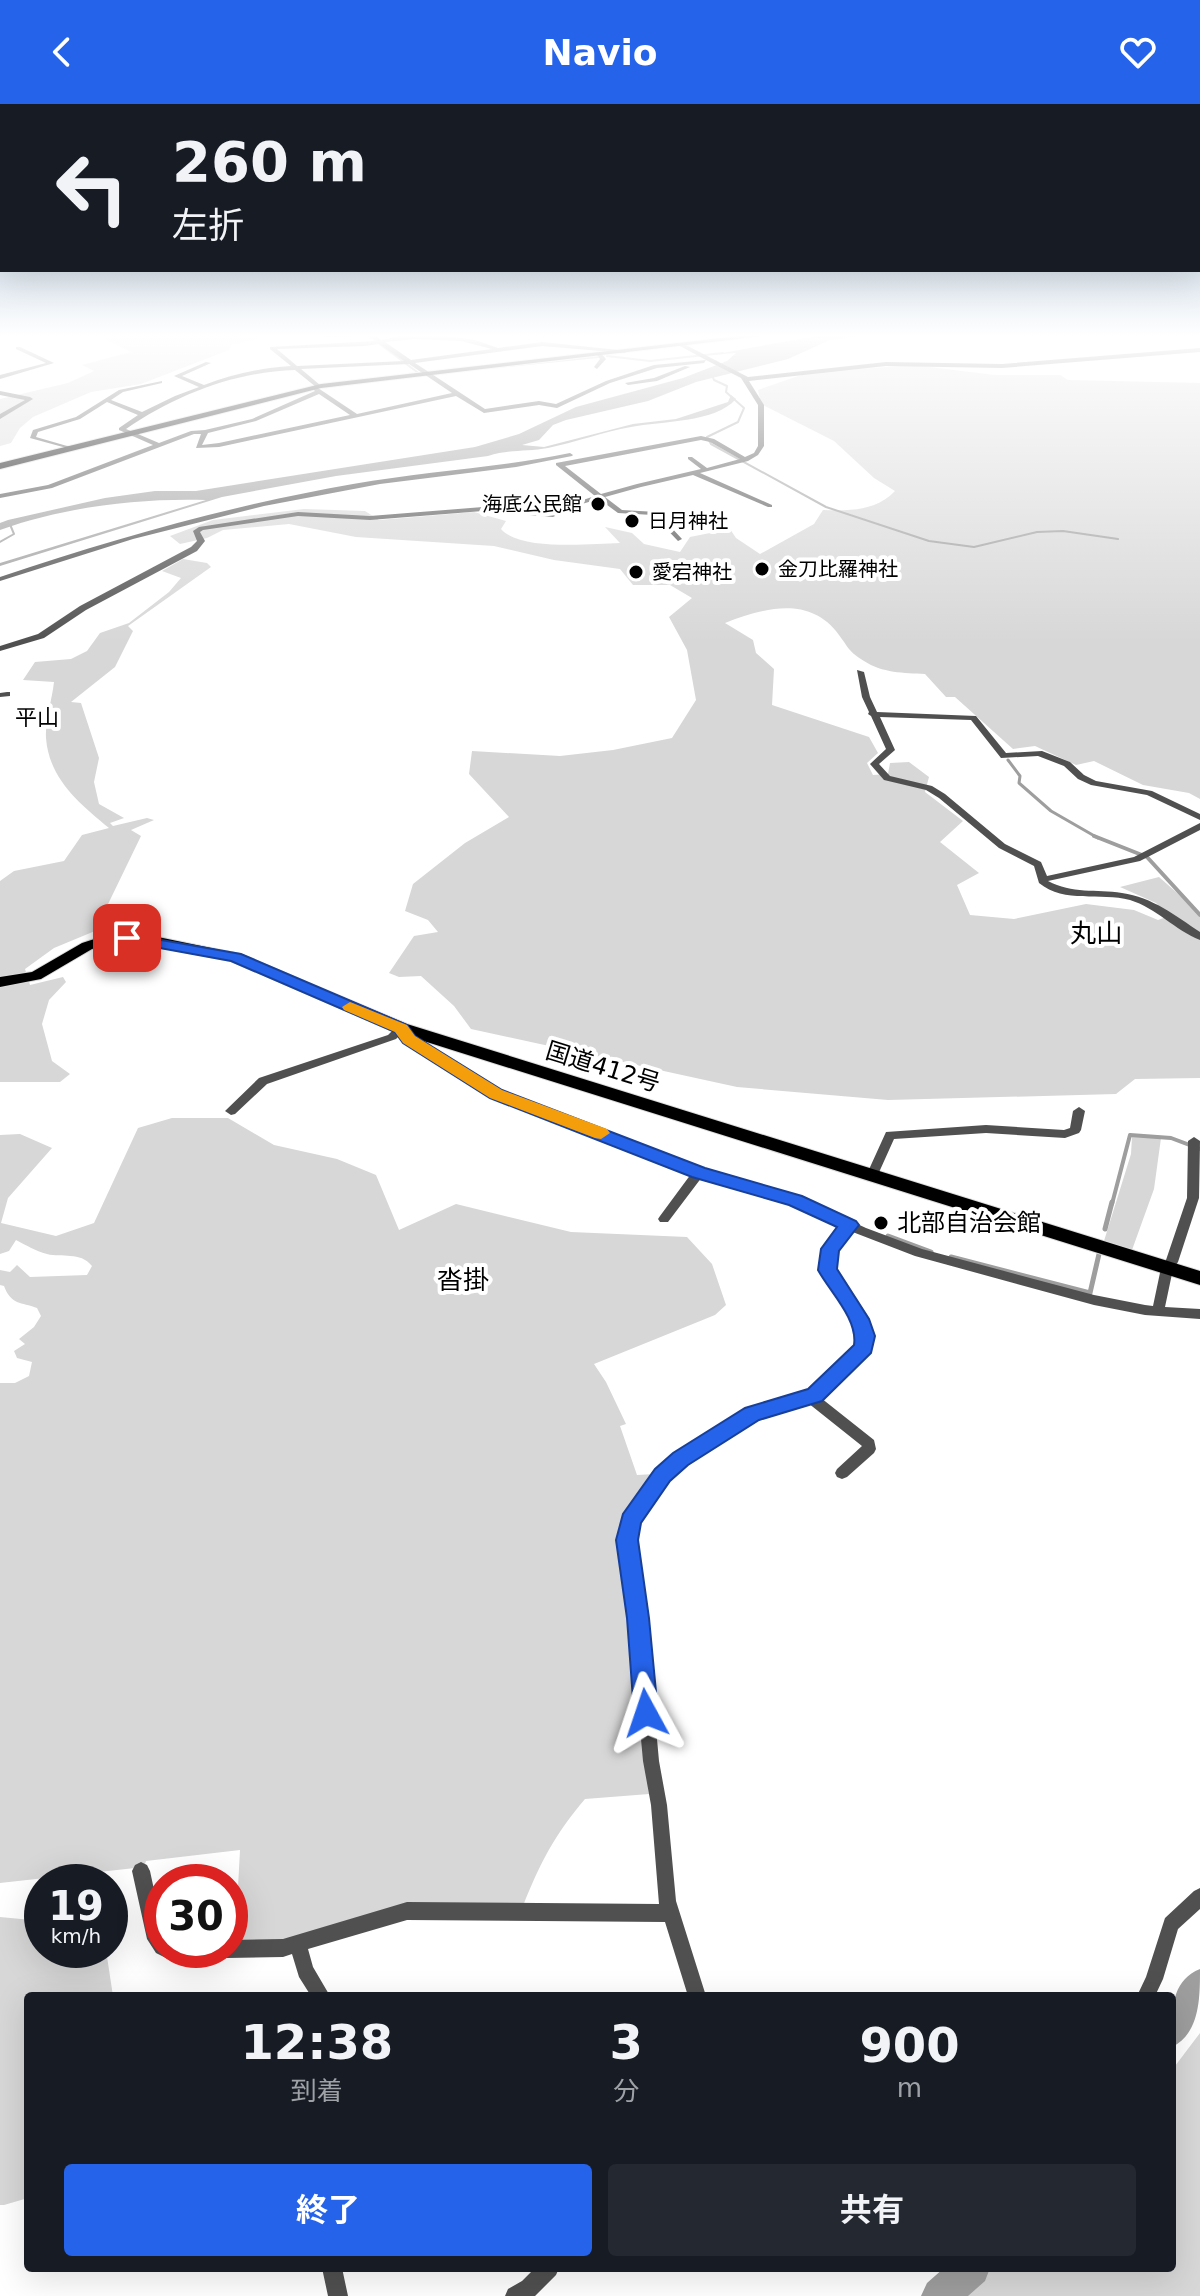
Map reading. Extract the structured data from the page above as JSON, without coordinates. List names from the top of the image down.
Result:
{
  "streets": {
    "highway": ["国道412号"]
  },
  "districts": ["平山", "丸山", "沓掛"],
  "places": [
    "海底公民館",
    "日月神社",
    "金刀比羅神社",
    "愛宕神社",
    "北部自治会館"
  ],
  "page": {
    "header": "Navio",
    "turn": ["260 m", "左折"],
    "speed": "19 km/h",
    "limit": "30",
    "eta": [
      "12:38",
      "到着",
      "3",
      "分",
      "900",
      "m"
    ],
    "buttons": ["終了", "共有"]
  }
}
